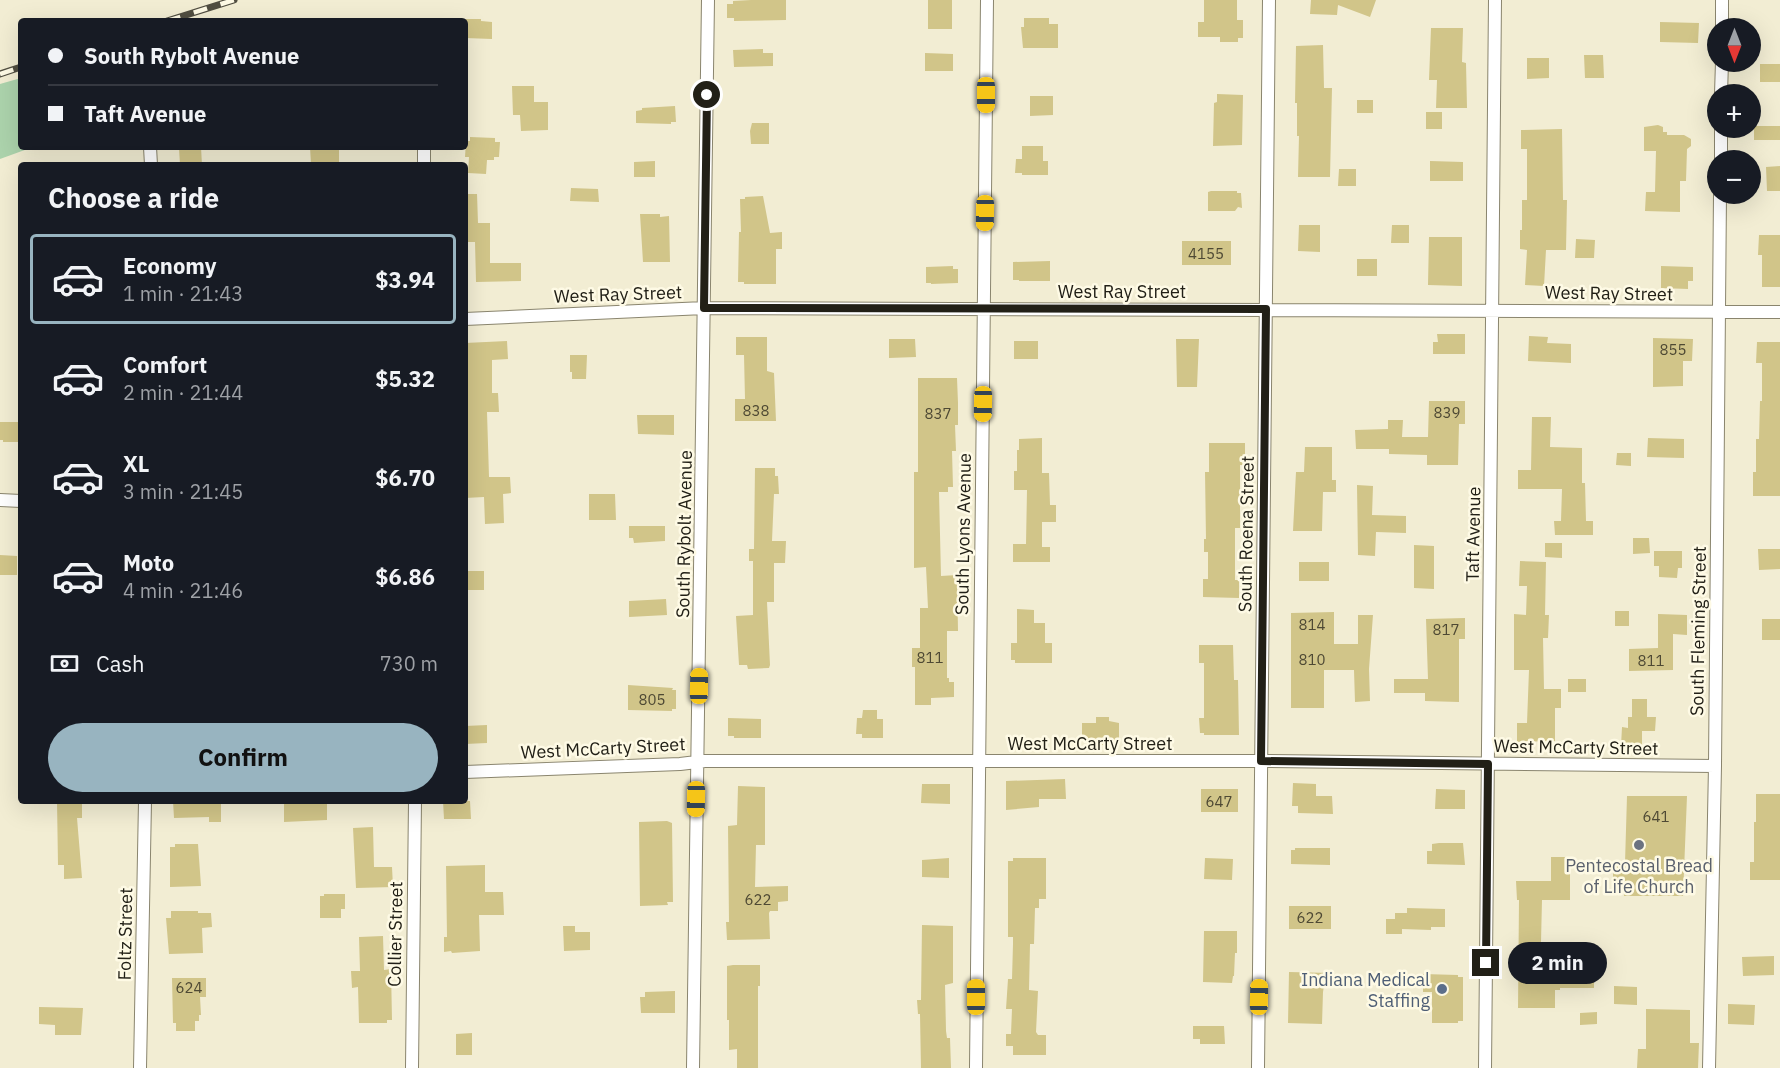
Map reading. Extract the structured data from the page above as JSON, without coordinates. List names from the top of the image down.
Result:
{
  "streets": {
    "street": [
      "West Ray Street",
      "South Rybolt Avenue",
      "South Lyons Avenue",
      "South Roena Street",
      "Taft Avenue",
      "South Fleming Street",
      "West McCarty Street",
      "Foltz Street",
      "Collier Street"
    ]
  },
  "crossings": [
    ["West Ray Street", "South Rybolt Avenue"],
    ["West Ray Street", "South Lyons Avenue"],
    ["West Ray Street", "South Roena Street"],
    ["West Ray Street", "Taft Avenue"],
    ["West Ray Street", "South Fleming Street"],
    ["South Rybolt Avenue", "West McCarty Street"],
    ["South Lyons Avenue", "West McCarty Street"],
    ["South Roena Street", "West McCarty Street"],
    ["Taft Avenue", "West McCarty Street"],
    ["South Fleming Street", "West McCarty Street"]
  ],
  "places": ["Pentecostal Bread of Life Church", "Indiana Medical Staffing"],
  "house_numbers": [
    "4155",
    "855",
    "838",
    "839",
    "837",
    "814",
    "817",
    "811",
    "810",
    "811",
    "805",
    "647",
    "641",
    "622",
    "622",
    "624"
  ],
  "north": "bottom",
  "page": {
    "map_buttons": ["+", "−"],
    "banner": ["South Rybolt Avenue", "Taft Avenue"],
    "heading": "Choose a ride",
    "list": [
      {
        "name": "Economy",
        "note": "1 min · 21:43",
        "value": "$3.94"
      },
      {
        "name": "Comfort",
        "note": "2 min · 21:44",
        "value": "$5.32"
      },
      {
        "name": "XL",
        "note": "3 min · 21:45",
        "value": "$6.70"
      },
      {
        "name": "Moto",
        "note": "4 min · 21:46",
        "value": "$6.86"
      }
    ],
    "pay": ["Cash", "730 m"],
    "buttons": "Confirm",
    "bubble": "2 min"
  }
}
